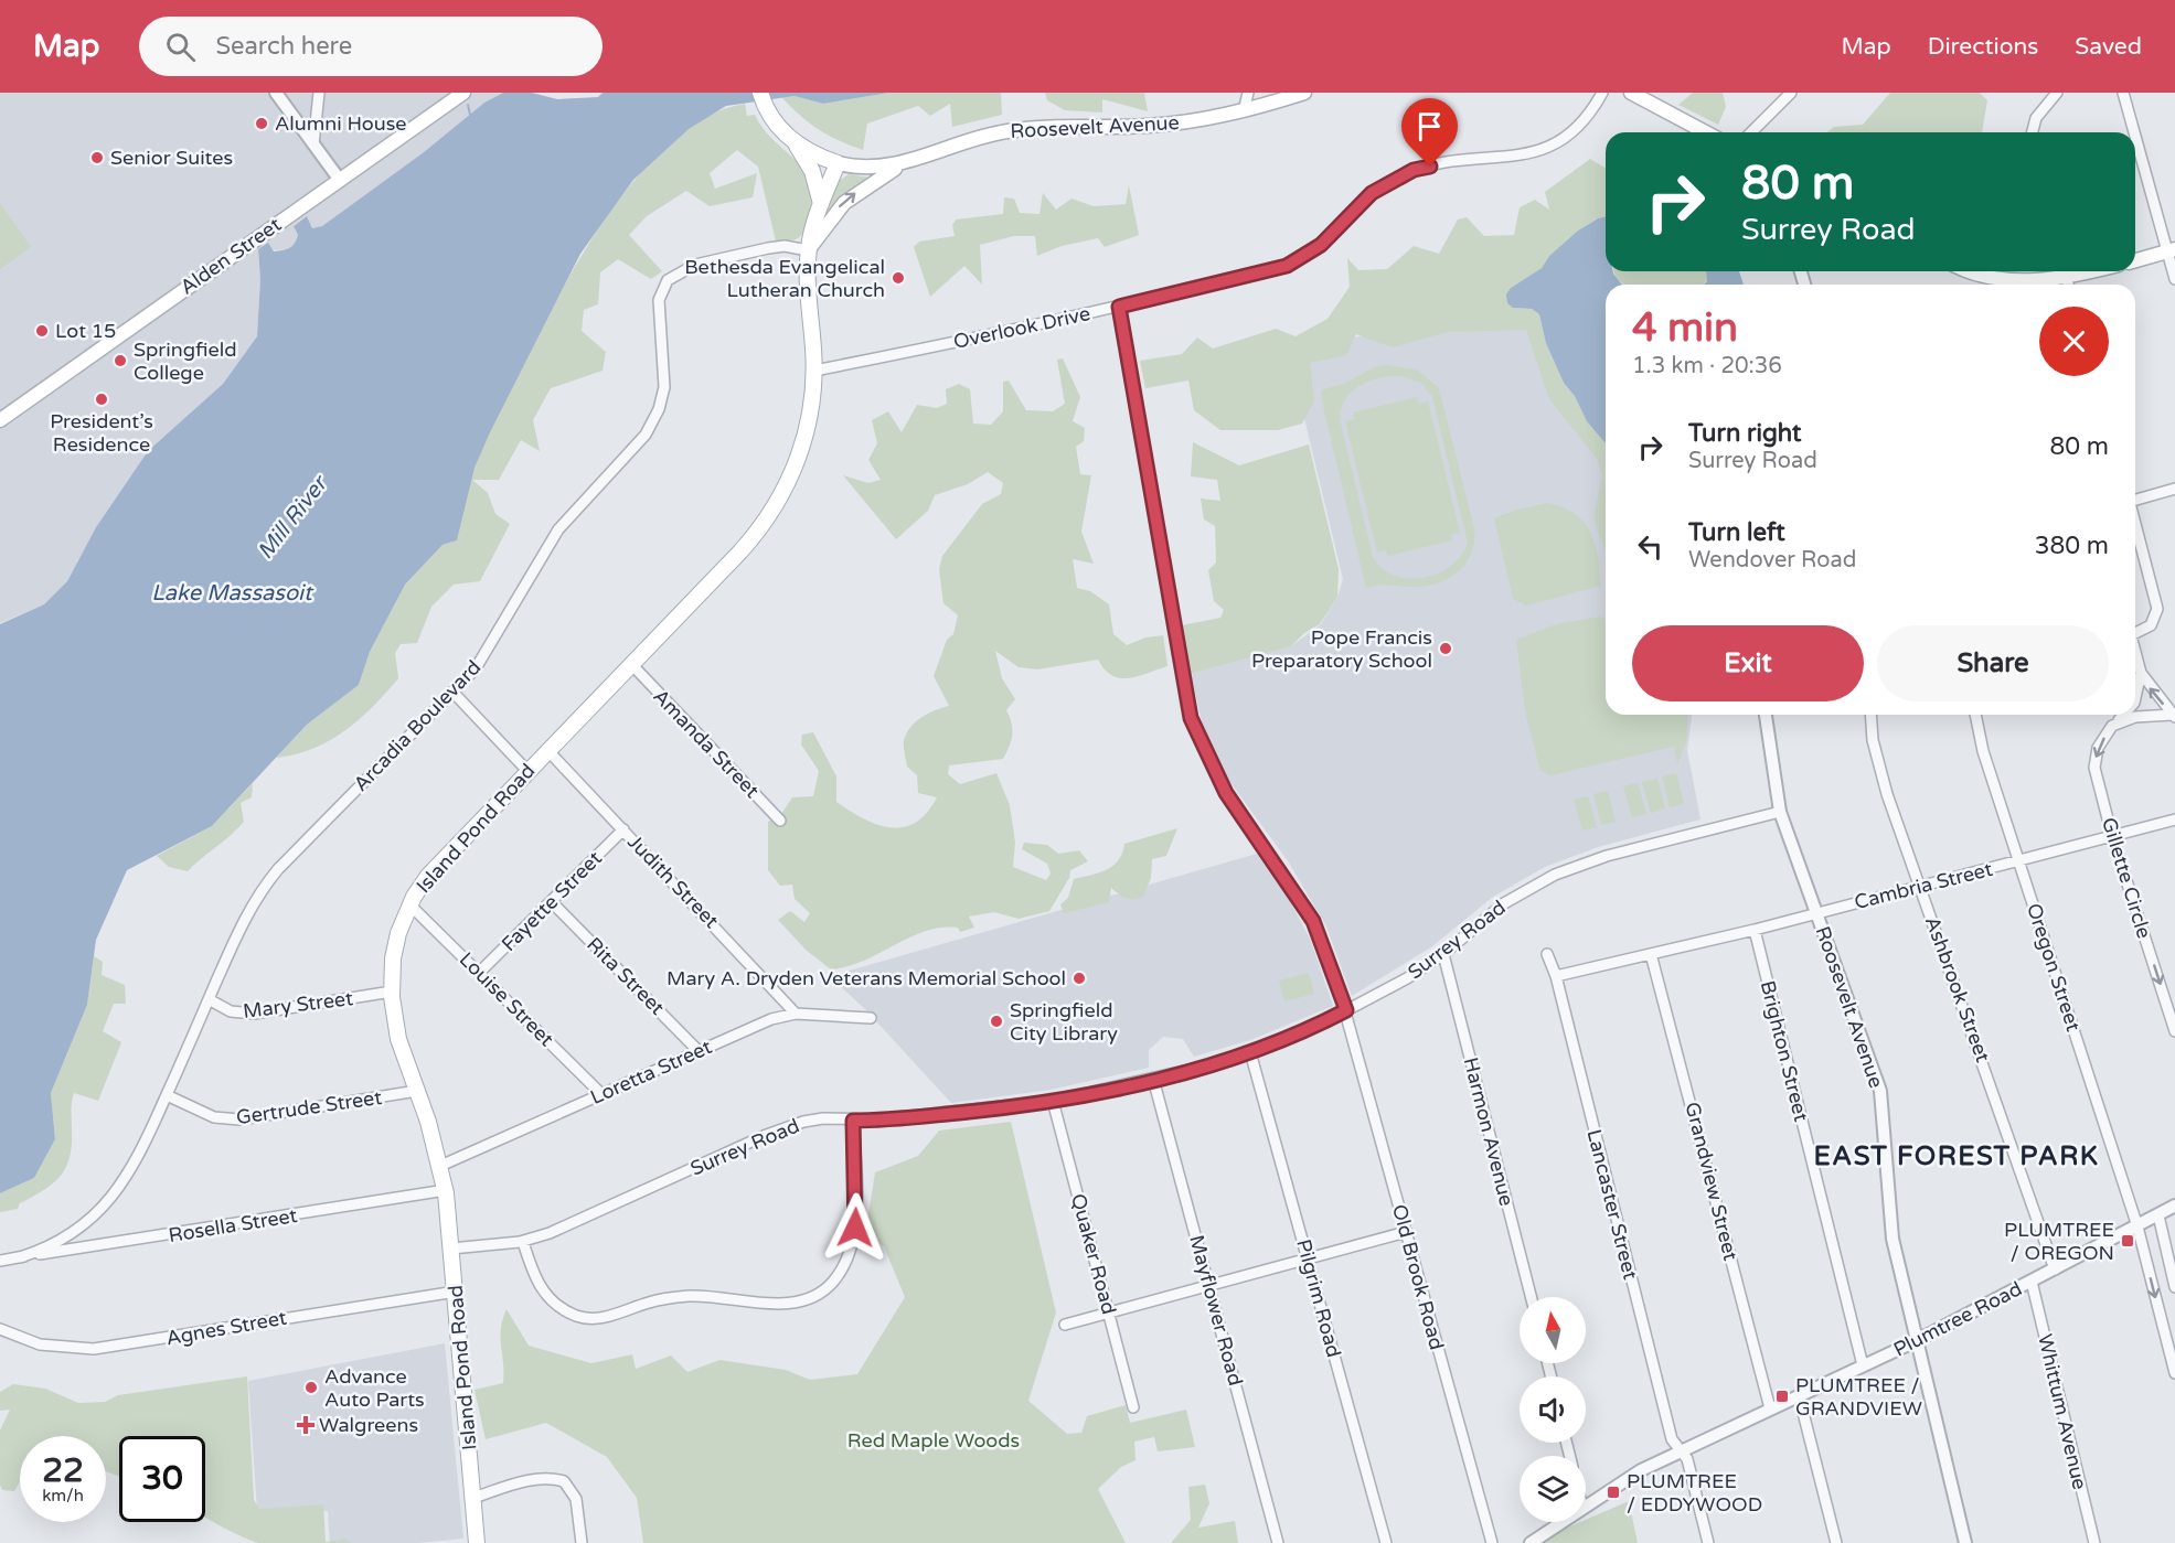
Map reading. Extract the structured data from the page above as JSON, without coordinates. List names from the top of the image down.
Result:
{
  "streets": {
    "main road": ["Roosevelt Avenue", "Alden Street", "Island Pond Road"],
    "street": [
      "Overlook Drive",
      "Arcadia Boulevard",
      "Amanda Street",
      "Gillette Circle",
      "Judith Street",
      "Cambria Street",
      "Fayette Street",
      "Surrey Road",
      "Oregon Street",
      "Rita Street",
      "Ashbrook Street",
      "Louise Street",
      "Mary Street",
      "Brighton Street",
      "Loretta Street",
      "Gertrude Street",
      "Harmon Avenue",
      "Grandview Street",
      "Lancaster Street",
      "Rosella Street",
      "Quaker Road",
      "Old Brook Road",
      "Pilgrim Road",
      "Mayflower Road",
      "Plumtree Road",
      "Agnes Street",
      "Whittum Avenue"
    ]
  },
  "crossings": [
    ["Roosevelt Avenue", "Island Pond Road"],
    ["Roosevelt Avenue", "Cambria Street"],
    ["Roosevelt Avenue", "Surrey Road"],
    ["Roosevelt Avenue", "Plumtree Road"],
    ["Overlook Drive", "Island Pond Road"],
    ["Overlook Drive", "Old Brook Road"],
    ["Arcadia Boulevard", "Island Pond Road"],
    ["Arcadia Boulevard", "Mary Street"],
    ["Arcadia Boulevard", "Gertrude Street"],
    ["Arcadia Boulevard", "Rosella Street"],
    ["Amanda Street", "Island Pond Road"],
    ["Island Pond Road", "Judith Street"],
    ["Island Pond Road", "Surrey Road"],
    ["Island Pond Road", "Louise Street"],
    ["Island Pond Road", "Mary Street"],
    ["Island Pond Road", "Loretta Street"],
    ["Island Pond Road", "Gertrude Street"],
    ["Island Pond Road", "Rosella Street"],
    ["Island Pond Road", "Agnes Street"],
    ["Gillette Circle", "Cambria Street"],
    ["Judith Street", "Fayette Street"],
    ["Judith Street", "Loretta Street"],
    ["Cambria Street", "Oregon Street"],
    ["Cambria Street", "Ashbrook Street"],
    ["Cambria Street", "Brighton Street"],
    ["Cambria Street", "Grandview Street"],
    ["Cambria Street", "Lancaster Street"],
    ["Fayette Street", "Rita Street"],
    ["Fayette Street", "Louise Street"],
    ["Surrey Road", "Harmon Avenue"],
    ["Surrey Road", "Quaker Road"],
    ["Surrey Road", "Old Brook Road"],
    ["Surrey Road", "Pilgrim Road"],
    ["Surrey Road", "Mayflower Road"],
    ["Oregon Street", "Plumtree Road"],
    ["Rita Street", "Loretta Street"],
    ["Ashbrook Street", "Plumtree Road"],
    ["Louise Street", "Loretta Street"],
    ["Brighton Street", "Plumtree Road"],
    ["Grandview Street", "Plumtree Road"],
    ["Lancaster Street", "Plumtree Road"],
    ["Plumtree Road", "Whittum Avenue"]
  ],
  "one_way": ["Gillette Circle"],
  "districts": ["EAST FOREST PARK"],
  "water": ["Mill River", "Lake Massasoit"],
  "parks": ["Red Maple Woods"],
  "places": {
    "other": [
      "Alumni House",
      "Senior Suites",
      "Bethesda Evangelical Lutheran Church",
      "Lot 15",
      "Springfield College",
      "President’s Residence",
      "Pope Francis Preparatory School",
      "Mary A. Dryden Veterans Memorial School",
      "Springfield City Library",
      "Advance Auto Parts"
    ],
    "transit": ["PLUMTREE / OREGON", "PLUMTREE / GRANDVIEW", "PLUMTREE / EDDYWOOD"],
    "health": ["Walgreens"]
  },
  "north": "top",
  "page": {
    "header": "Map",
    "search": "Search here",
    "nav": ["Map", "Directions", "Saved"],
    "turn": ["80 m", "Surrey Road"],
    "heading": ["4 min", "1.3 km · 20:36"],
    "list": [
      {
        "name": "Turn right",
        "note": "Surrey Road",
        "value": "80 m"
      },
      {
        "name": "Turn left",
        "note": "Wendover Road",
        "value": "380 m"
      }
    ],
    "buttons": ["Exit", "Share"],
    "speed": "22 km/h",
    "limit": "30"
  }
}
